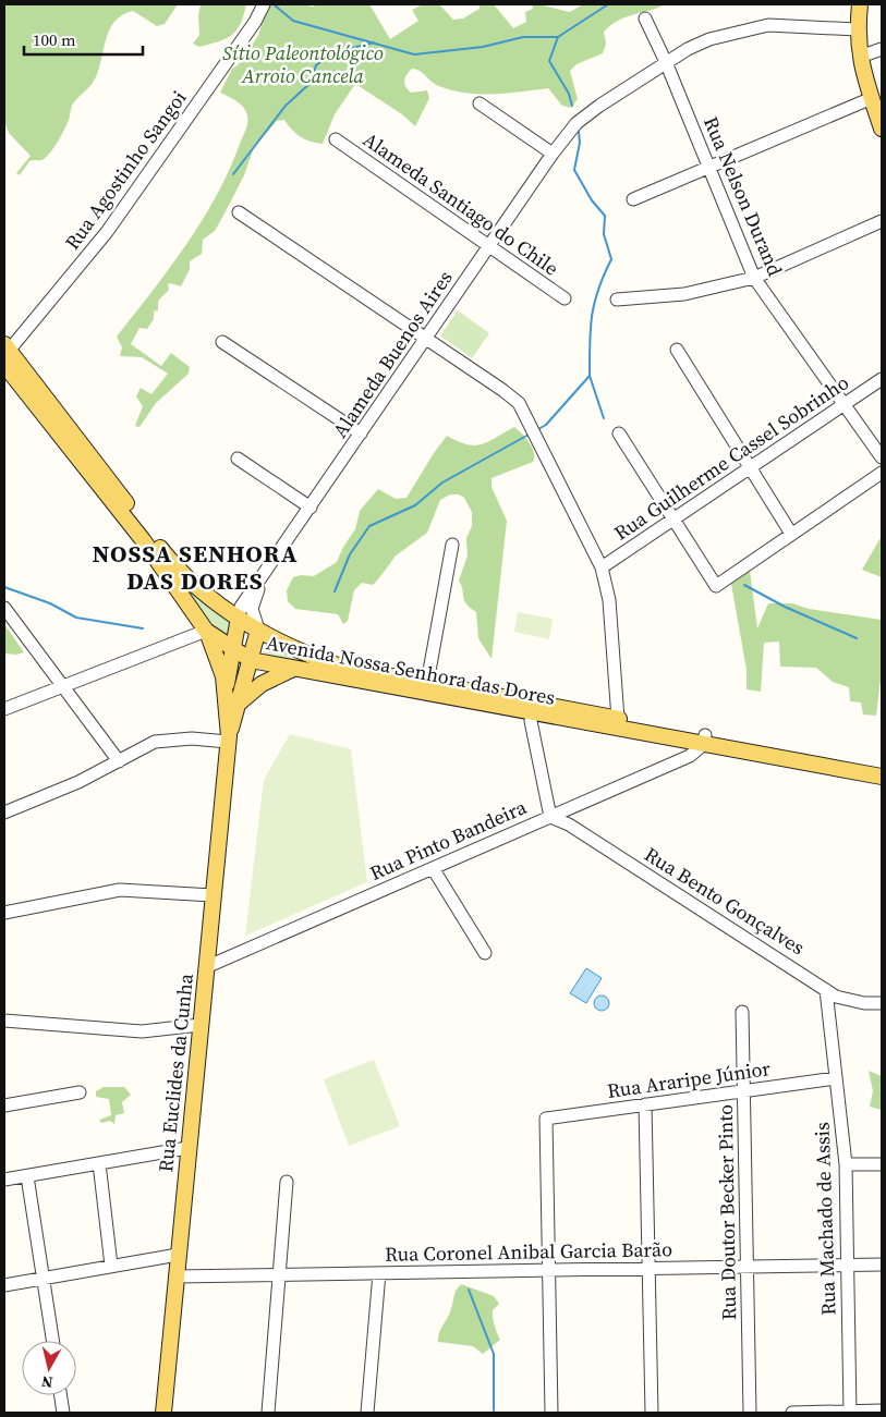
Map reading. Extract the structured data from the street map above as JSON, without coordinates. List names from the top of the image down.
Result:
{
  "streets": {
    "main road": ["Avenida Nossa Senhora das Dores", "Rua Euclides da Cunha"],
    "street": [
      "Rua Agostinho Sangoi",
      "Rua Nelson Durand",
      "Alameda Santiago do Chile",
      "Alameda Buenos Aires",
      "Rua Guilherme Cassel Sobrinho",
      "Rua Pinto Bandeira",
      "Rua Bento Gonçalves",
      "Rua Araripe Júnior",
      "Rua Doutor Becker Pinto",
      "Rua Machado de Assis",
      "Rua Coronel Anibal Garcia Barão"
    ]
  },
  "crossings": [
    ["Rua Agostinho Sangoi", "Avenida Nossa Senhora das Dores"],
    ["Rua Nelson Durand", "Alameda Buenos Aires"],
    ["Rua Nelson Durand", "Rua Guilherme Cassel Sobrinho"],
    ["Alameda Santiago do Chile", "Alameda Buenos Aires"],
    ["Alameda Buenos Aires", "Avenida Nossa Senhora das Dores"],
    ["Alameda Buenos Aires", "Rua Euclides da Cunha"],
    ["Avenida Nossa Senhora das Dores", "Rua Pinto Bandeira"],
    ["Avenida Nossa Senhora das Dores", "Rua Euclides da Cunha"],
    ["Rua Pinto Bandeira", "Rua Bento Gonçalves"],
    ["Rua Pinto Bandeira", "Rua Euclides da Cunha"],
    ["Rua Bento Gonçalves", "Rua Machado de Assis"],
    ["Rua Euclides da Cunha", "Rua Coronel Anibal Garcia Barão"],
    ["Rua Araripe Júnior", "Rua Doutor Becker Pinto"],
    ["Rua Araripe Júnior", "Rua Machado de Assis"],
    ["Rua Araripe Júnior", "Rua Coronel Anibal Garcia Barão"],
    ["Rua Doutor Becker Pinto", "Rua Coronel Anibal Garcia Barão"],
    ["Rua Machado de Assis", "Rua Coronel Anibal Garcia Barão"]
  ],
  "districts": ["NOSSA SENHORA DAS DORES"],
  "parks": ["Sítio Paleontológico Arroio Cancela"],
  "scale_bar": "100 m",
  "north": "bottom"
}
